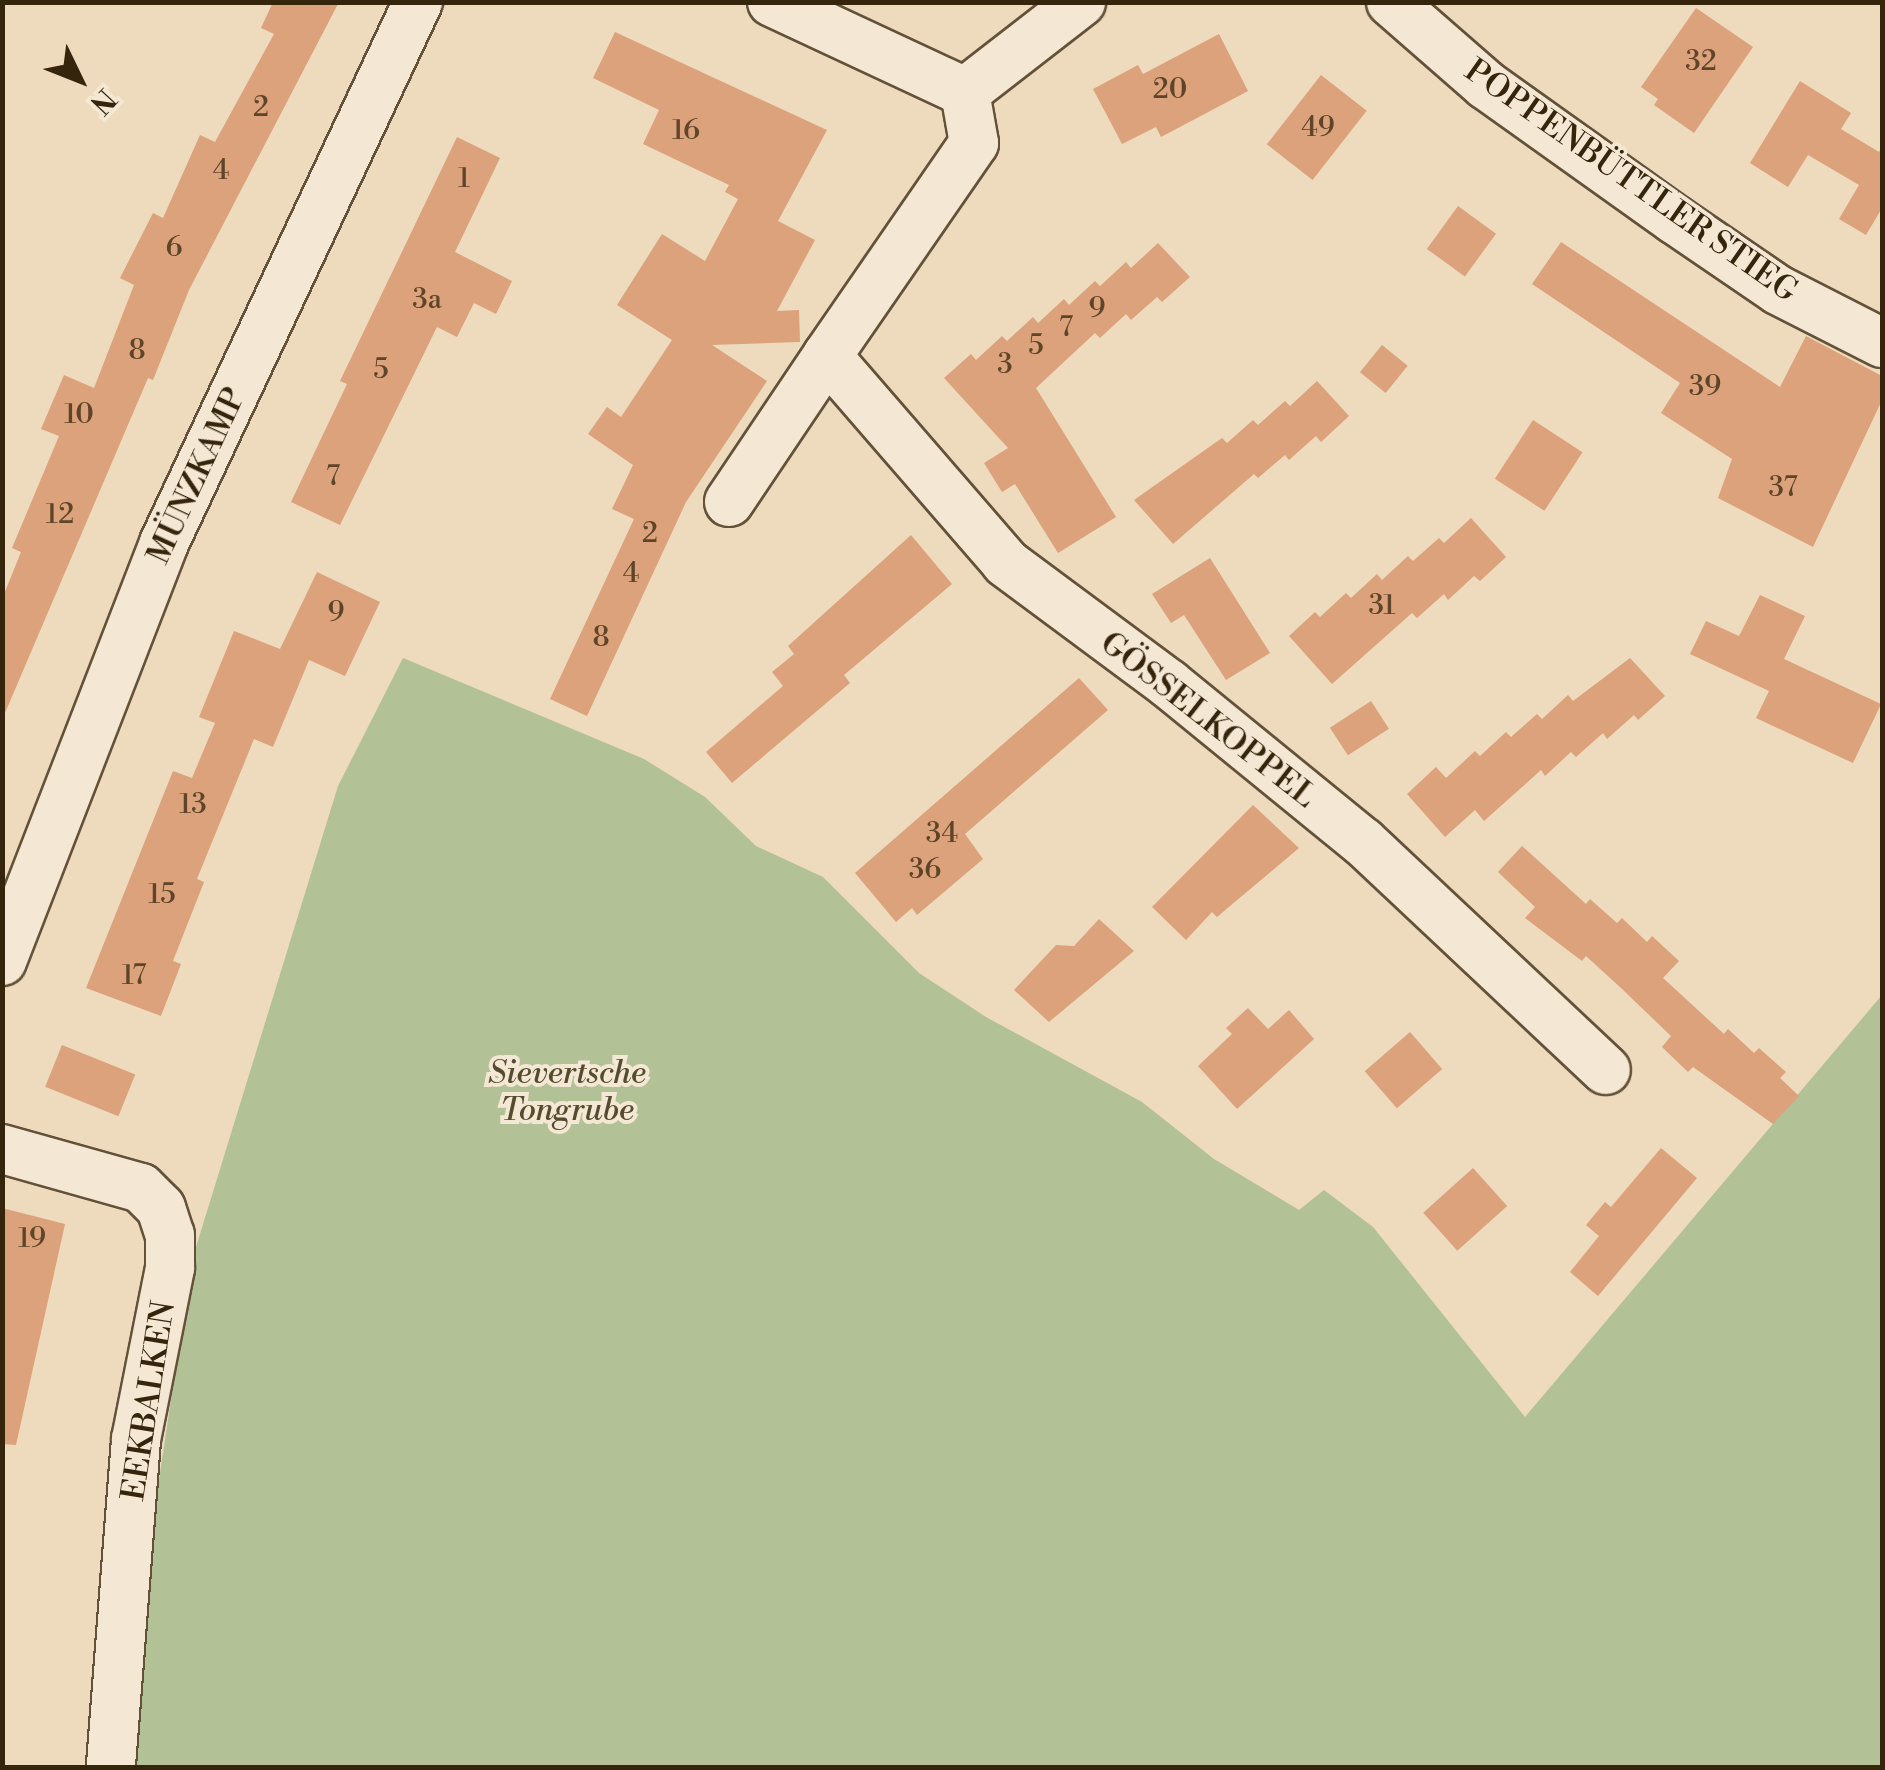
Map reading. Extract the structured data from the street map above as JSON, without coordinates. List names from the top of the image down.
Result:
{
  "streets": {
    "street": [
      "POPPENBÜTTLER STIEG",
      "MÜNZKAMP",
      "GÖSSELKOPPEL",
      "EEKBALKEN"
    ]
  },
  "parks": ["Sievertsche Tongrube"],
  "house_numbers": [
    "32",
    "20",
    "2",
    "49",
    "16",
    "4",
    "1",
    "6",
    "3a",
    "9",
    "7",
    "5",
    "8",
    "3",
    "5",
    "39",
    "10",
    "7",
    "37",
    "12",
    "2",
    "4",
    "31",
    "9",
    "8",
    "13",
    "34",
    "36",
    "15",
    "17",
    "19"
  ],
  "north": "bottom right"
}
